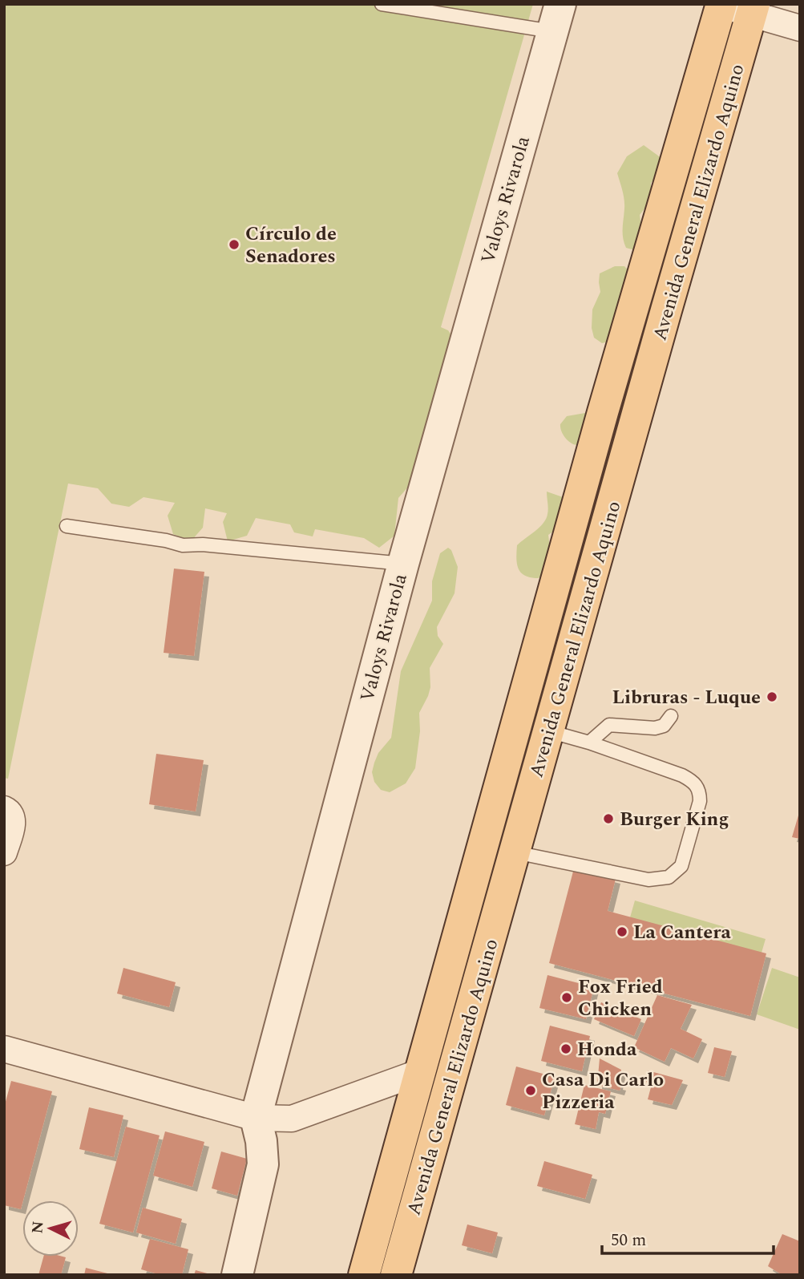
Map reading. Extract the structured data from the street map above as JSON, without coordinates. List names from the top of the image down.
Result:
{
  "streets": {
    "main road": ["Avenida General Elizardo Aquino"],
    "street": ["Valoys Rivarola"]
  },
  "places": [
    "Círculo de Senadores",
    "Libruras - Luque",
    "Burger King",
    "La Cantera",
    "Fox Fried Chicken",
    "Honda",
    "Casa Di Carlo Pizzeria"
  ],
  "scale_bar": "50 m",
  "north": "left"
}
